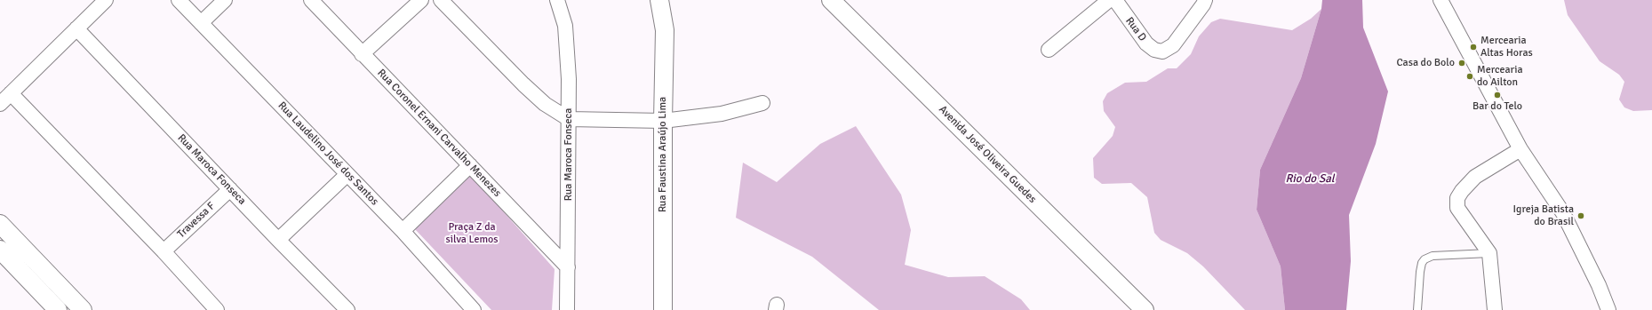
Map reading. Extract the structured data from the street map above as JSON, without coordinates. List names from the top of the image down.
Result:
{
  "streets": {
    "street": [
      "Rua D",
      "Rua Coronel Ernani Carvalho Menezes",
      "Rua Laudelino José dos Santos",
      "Rua Maroca Fonseca",
      "Rua Faustina Araújo Lima",
      "Avenida José Oliveira Guedes",
      "Travessa F"
    ]
  },
  "crossings": [
    ["Rua Coronel Ernani Carvalho Menezes", "Rua Maroca Fonseca"],
    ["Rua Maroca Fonseca", "Travessa F"]
  ],
  "water": ["Rio do Sal"],
  "parks": ["Praça Z da silva Lemos"],
  "places": [
    "Mercearia Altas Horas",
    "Casa do Bolo",
    "Mercearia do Ailton",
    "Bar do Telo",
    "Igreja Batista do Brasil"
  ]
}
